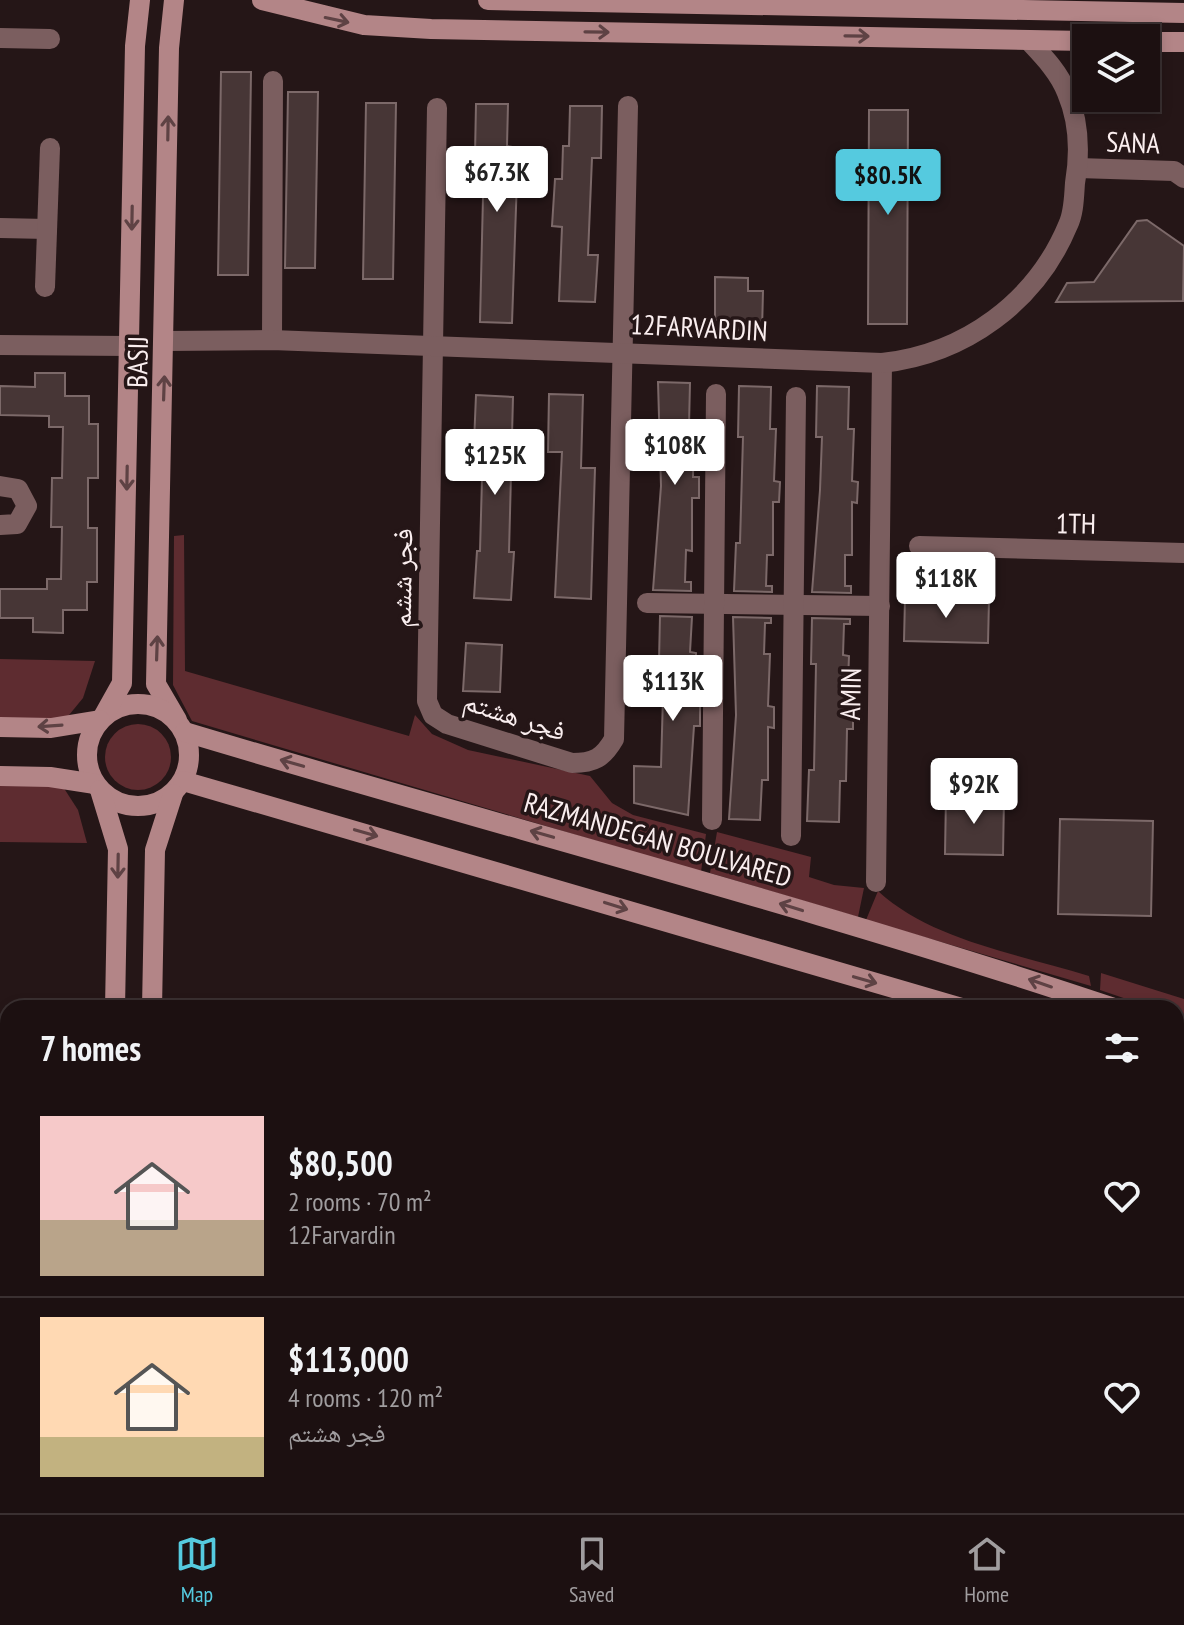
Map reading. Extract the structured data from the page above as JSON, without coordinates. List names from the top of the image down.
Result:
{
  "streets": {
    "main road": ["BASIJ", "RAZMANDEGAN BOULVARED"],
    "street": [
      "SANA",
      "12FARVARDIN",
      "1TH",
      "فجر ششم",
      "AMIN",
      "فجر هشتم"
    ]
  },
  "crossings": [
    ["SANA", "12FARVARDIN"],
    ["12FARVARDIN", "BASIJ"],
    ["12FARVARDIN", "فجر ششم"],
    ["12FARVARDIN", "AMIN"],
    ["12FARVARDIN", "فجر هشتم"],
    ["BASIJ", "RAZMANDEGAN BOULVARED"],
    ["فجر ششم", "فجر هشتم"]
  ],
  "page": {
    "price": [
      "$67.3K",
      "$80.5K",
      "$108K",
      "$125K",
      "$118K",
      "$113K",
      "$92K"
    ],
    "heading": "7 homes",
    "list": [
      {
        "name": "$80,500",
        "note": "2 rooms · 70 m² · 12Farvardin"
      },
      {
        "name": "$113,000",
        "note": "4 rooms · 120 m² · فجر هشتم"
      }
    ],
    "tabs": ["Map", "Saved", "Home"]
  }
}
